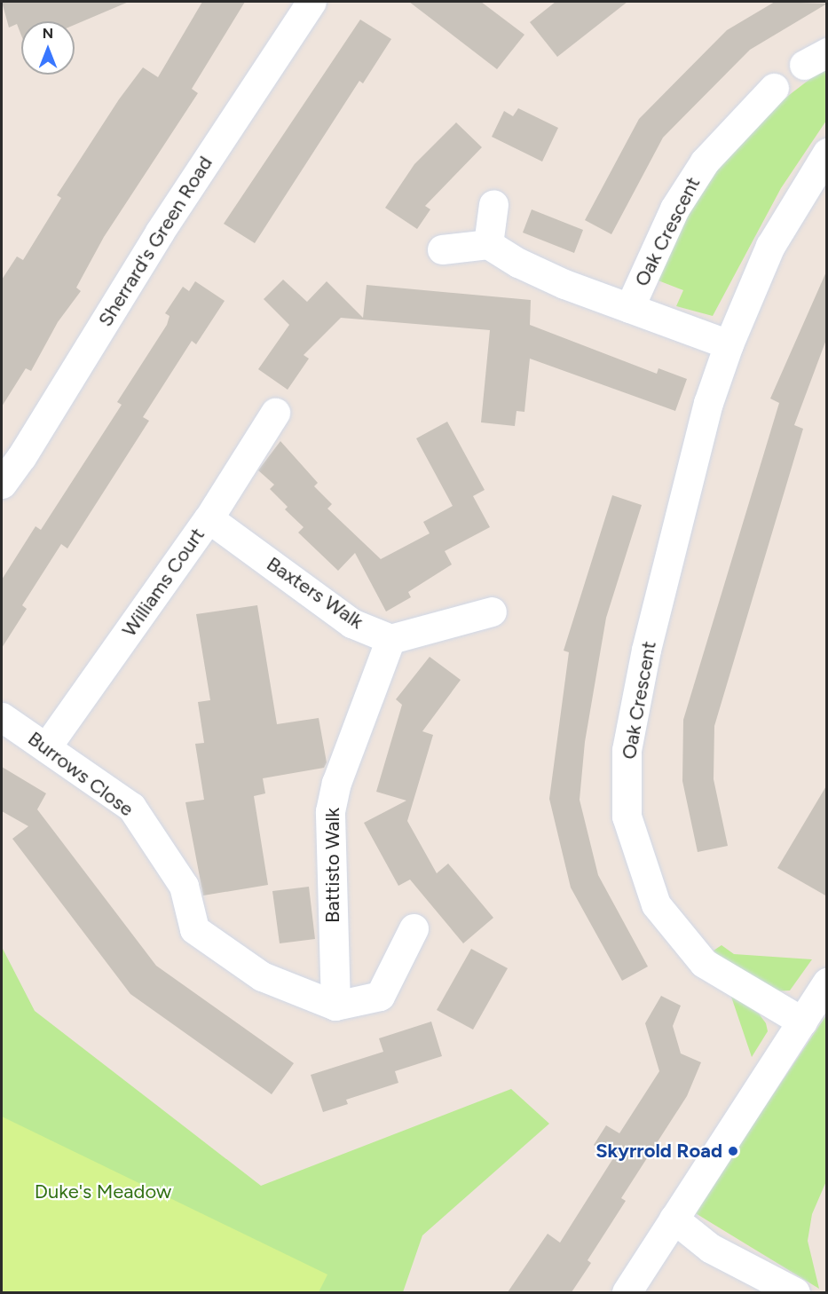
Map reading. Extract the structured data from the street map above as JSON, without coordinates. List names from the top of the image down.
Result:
{
  "streets": {
    "street": [
      "Oak Crescent",
      "Sherrard's Green Road",
      "Williams Court",
      "Baxters Walk",
      "Burrows Close",
      "Battisto Walk"
    ]
  },
  "crossings": [
    ["Williams Court", "Baxters Walk"],
    ["Williams Court", "Burrows Close"],
    ["Baxters Walk", "Battisto Walk"],
    ["Burrows Close", "Battisto Walk"]
  ],
  "parks": ["Duke's Meadow"],
  "places": ["Skyrrold Road"],
  "north": "top"
}
